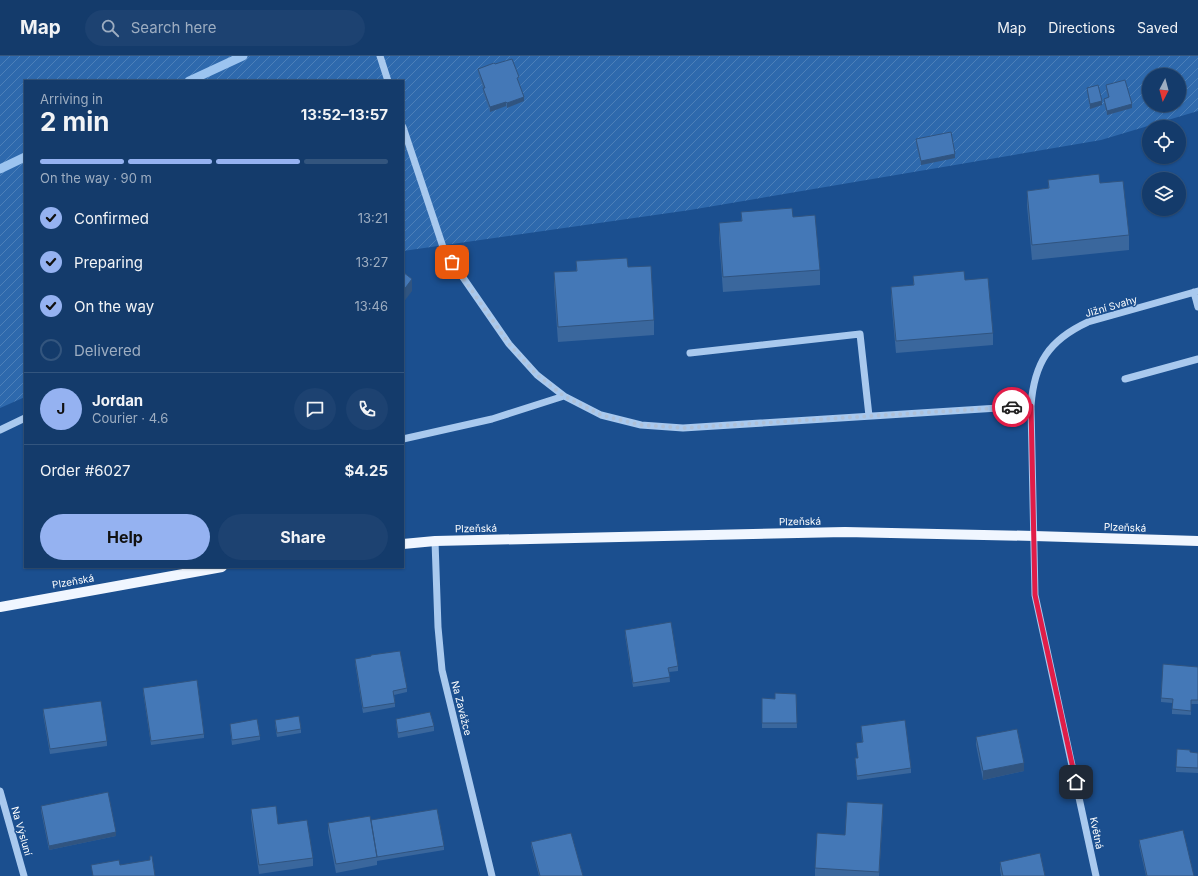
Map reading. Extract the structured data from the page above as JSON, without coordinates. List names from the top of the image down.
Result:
{
  "streets": {
    "main road": ["Plzeňská"],
    "street": [
      "Jižní Svahy",
      "Na Zavážce",
      "Na Výsluní",
      "Květná"
    ]
  },
  "crossings": [
    ["Jižní Svahy", "Plzeňská"],
    ["Jižní Svahy", "Květná"],
    ["Plzeňská", "Na Zavážce"],
    ["Plzeňská", "Květná"]
  ],
  "north": "bottom",
  "page": {
    "header": "Map",
    "search": "Search here",
    "nav": ["Map", "Directions", "Saved"],
    "heading": ["2 min", "Arriving in", "13:52–13:57"],
    "panel": [
      "Jordan",
      "Courier · 4.6",
      "Order #6027",
      "$4.25"
    ],
    "bar": "On the way · 90 m",
    "list": [
      ["Confirmed", "13:21"],
      ["Preparing", "13:27"],
      ["On the way", "13:46"],
      "Delivered"
    ],
    "round": "J",
    "buttons": ["Help", "Share"]
  }
}
